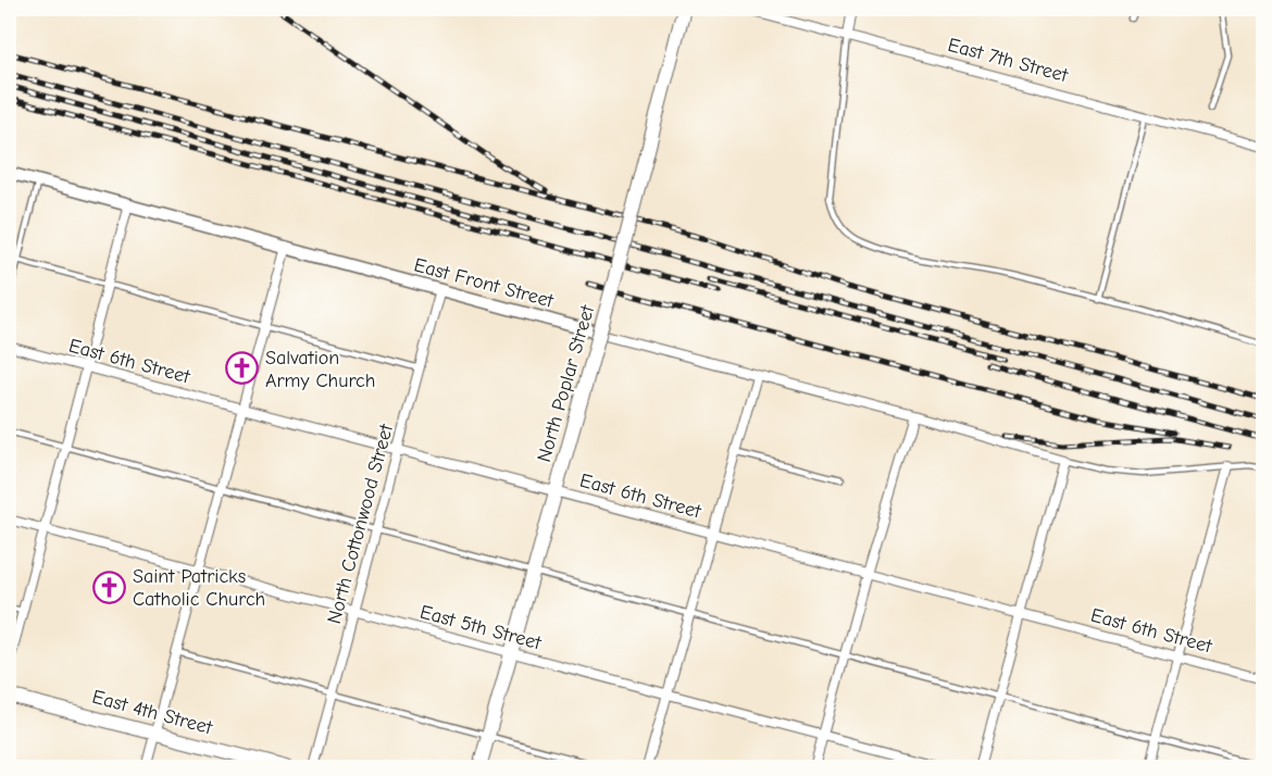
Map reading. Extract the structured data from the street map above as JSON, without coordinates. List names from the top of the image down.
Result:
{
  "streets": {
    "main road": ["North Poplar Street", "East 4th Street"],
    "street": [
      "East 7th Street",
      "East Front Street",
      "East 6th Street",
      "North Cottonwood Street",
      "East 5th Street"
    ]
  },
  "crossings": [
    ["East Front Street", "North Cottonwood Street"],
    ["East 6th Street", "North Poplar Street"],
    ["East 6th Street", "North Cottonwood Street"],
    ["North Poplar Street", "East 5th Street"],
    ["North Cottonwood Street", "East 5th Street"]
  ],
  "places": {
    "church": ["Salvation Army Church", "Saint Patricks Catholic Church"]
  }
}
